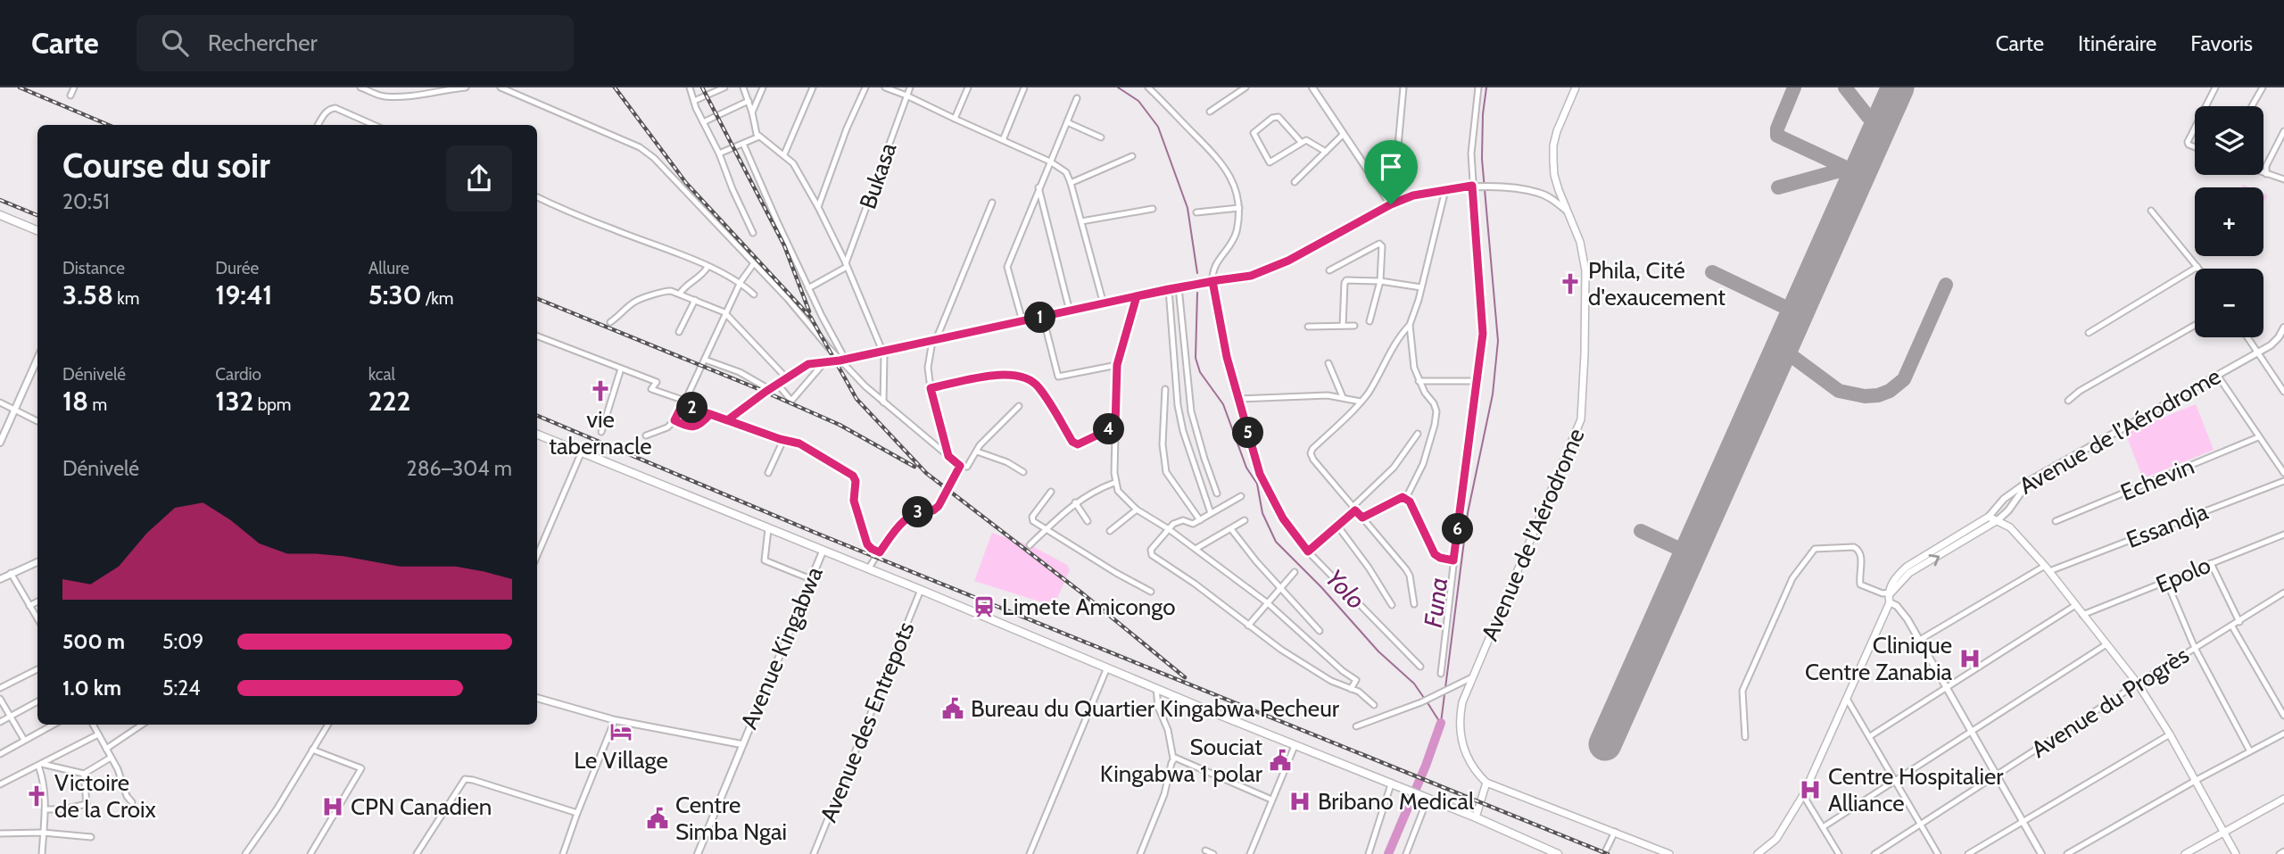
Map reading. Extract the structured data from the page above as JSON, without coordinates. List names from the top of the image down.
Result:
{
  "streets": {
    "main road": ["Avenue de l’Aérodrome"],
    "street": [
      "Bukasa",
      "Echevin",
      "Essandja",
      "Epolo",
      "Avenue Kingabwa",
      "Avenue du Progrès",
      "Avenue des Entrepots"
    ]
  },
  "water": ["Yolo", "Funa"],
  "places": {
    "church": ["Phila, Cité d'exaucement", "vie tabernacle", "Victoire de la Croix"],
    "station": ["Limete Amicongo"],
    "hospital": [
      "Clinique Centre Zanabia",
      "Centre Hospitalier Alliance",
      "Bribano Medical",
      "CPN Canadien"
    ],
    "public building": ["Bureau du Quartier Kingabwa Pecheur", "Souciat Kingabwa 1 polar", "Centre Simba Ngai"],
    "hotel": ["Le Village"]
  },
  "page": {
    "header": "Carte",
    "search": "Rechercher",
    "nav": ["Carte", "Itinéraire", "Favoris"],
    "map_buttons": ["+", "−"],
    "heading": ["Course du soir", "20:51"],
    "stats": [
      ["Distance", "3.58 km"],
      ["Durée", "19:41"],
      ["Allure", "5:30 /km"],
      ["Dénivelé", "18 m"],
      ["Cardio", "132 bpm"],
      ["kcal", "222"]
    ],
    "pins": [
      "1",
      "2",
      "4",
      "5",
      "3",
      "6"
    ],
    "chart": ["Dénivelé", "286–304 m"],
    "list": [
      {
        "name": "500 m",
        "note": "5:09"
      },
      {
        "name": "1.0 km",
        "note": "5:24"
      }
    ]
  }
}
